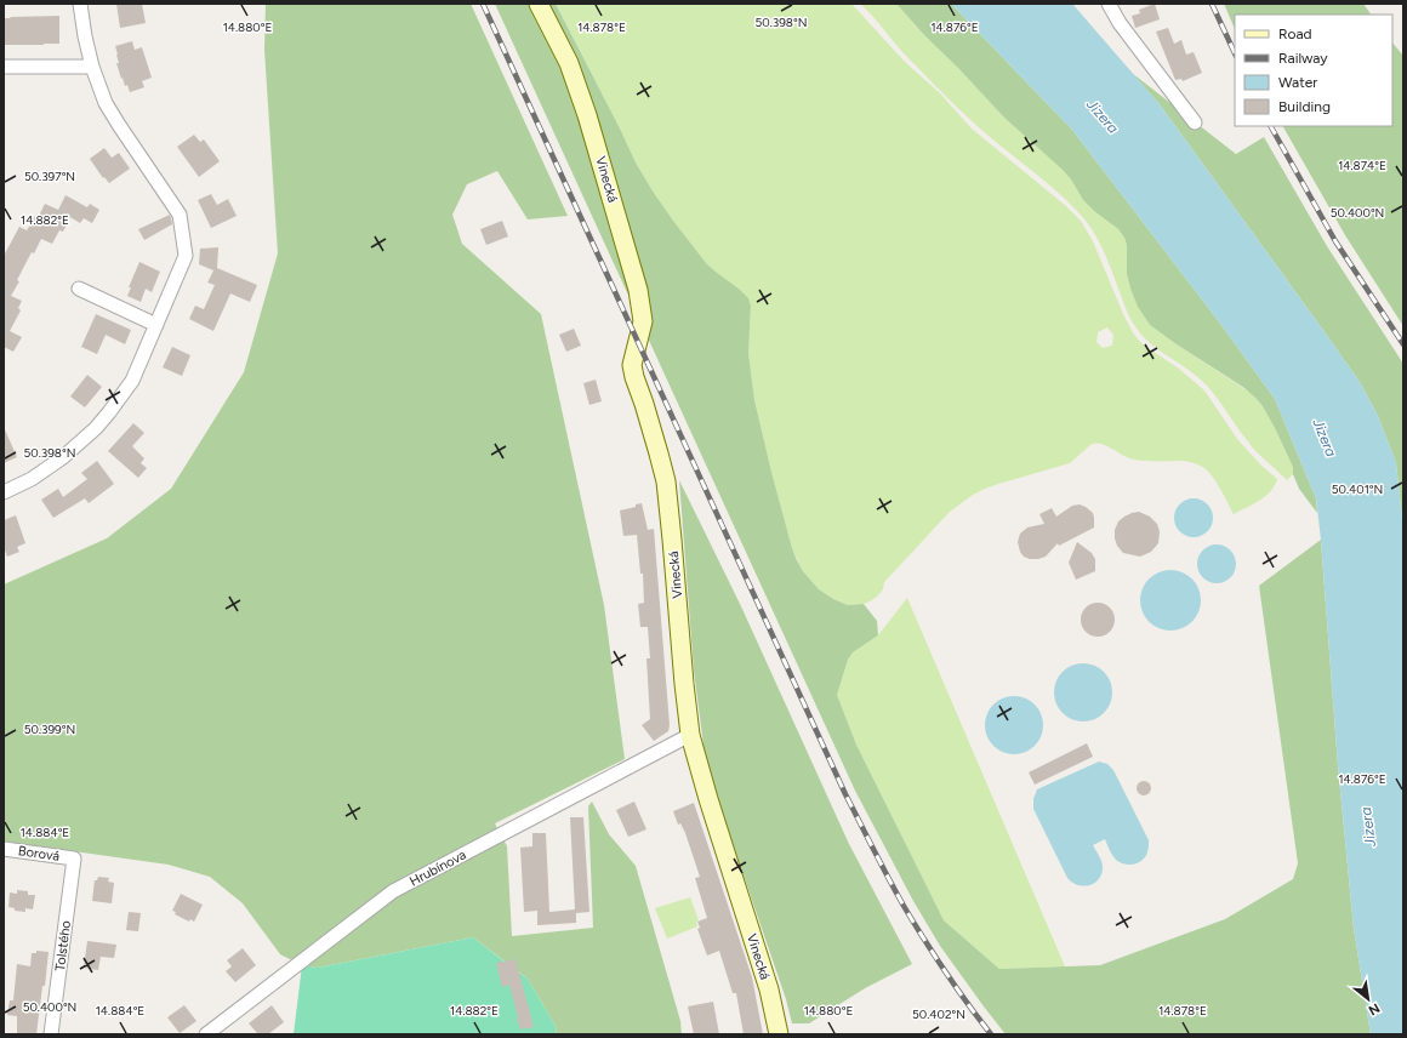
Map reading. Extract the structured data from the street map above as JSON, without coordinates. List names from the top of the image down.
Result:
{
  "streets": {
    "street": [
      "Vinecká",
      "Borová",
      "Hrubínova",
      "Tolstého"
    ]
  },
  "crossings": [
    ["Vinecká", "Hrubínova"],
    ["Borová", "Tolstého"]
  ],
  "water": ["Jizera"],
  "legend": [
    "Road",
    "Railway",
    "Water",
    "Building"
  ],
  "north": "bottom right",
  "coordinates": [
    "50.398°N",
    "14.880°E",
    "14.878°E",
    "14.876°E",
    "14.874°E",
    "50.397°N",
    "50.400°N",
    "14.882°E",
    "50.401°N",
    "50.399°N",
    "14.884°E",
    "50.402°N"
  ]
}
